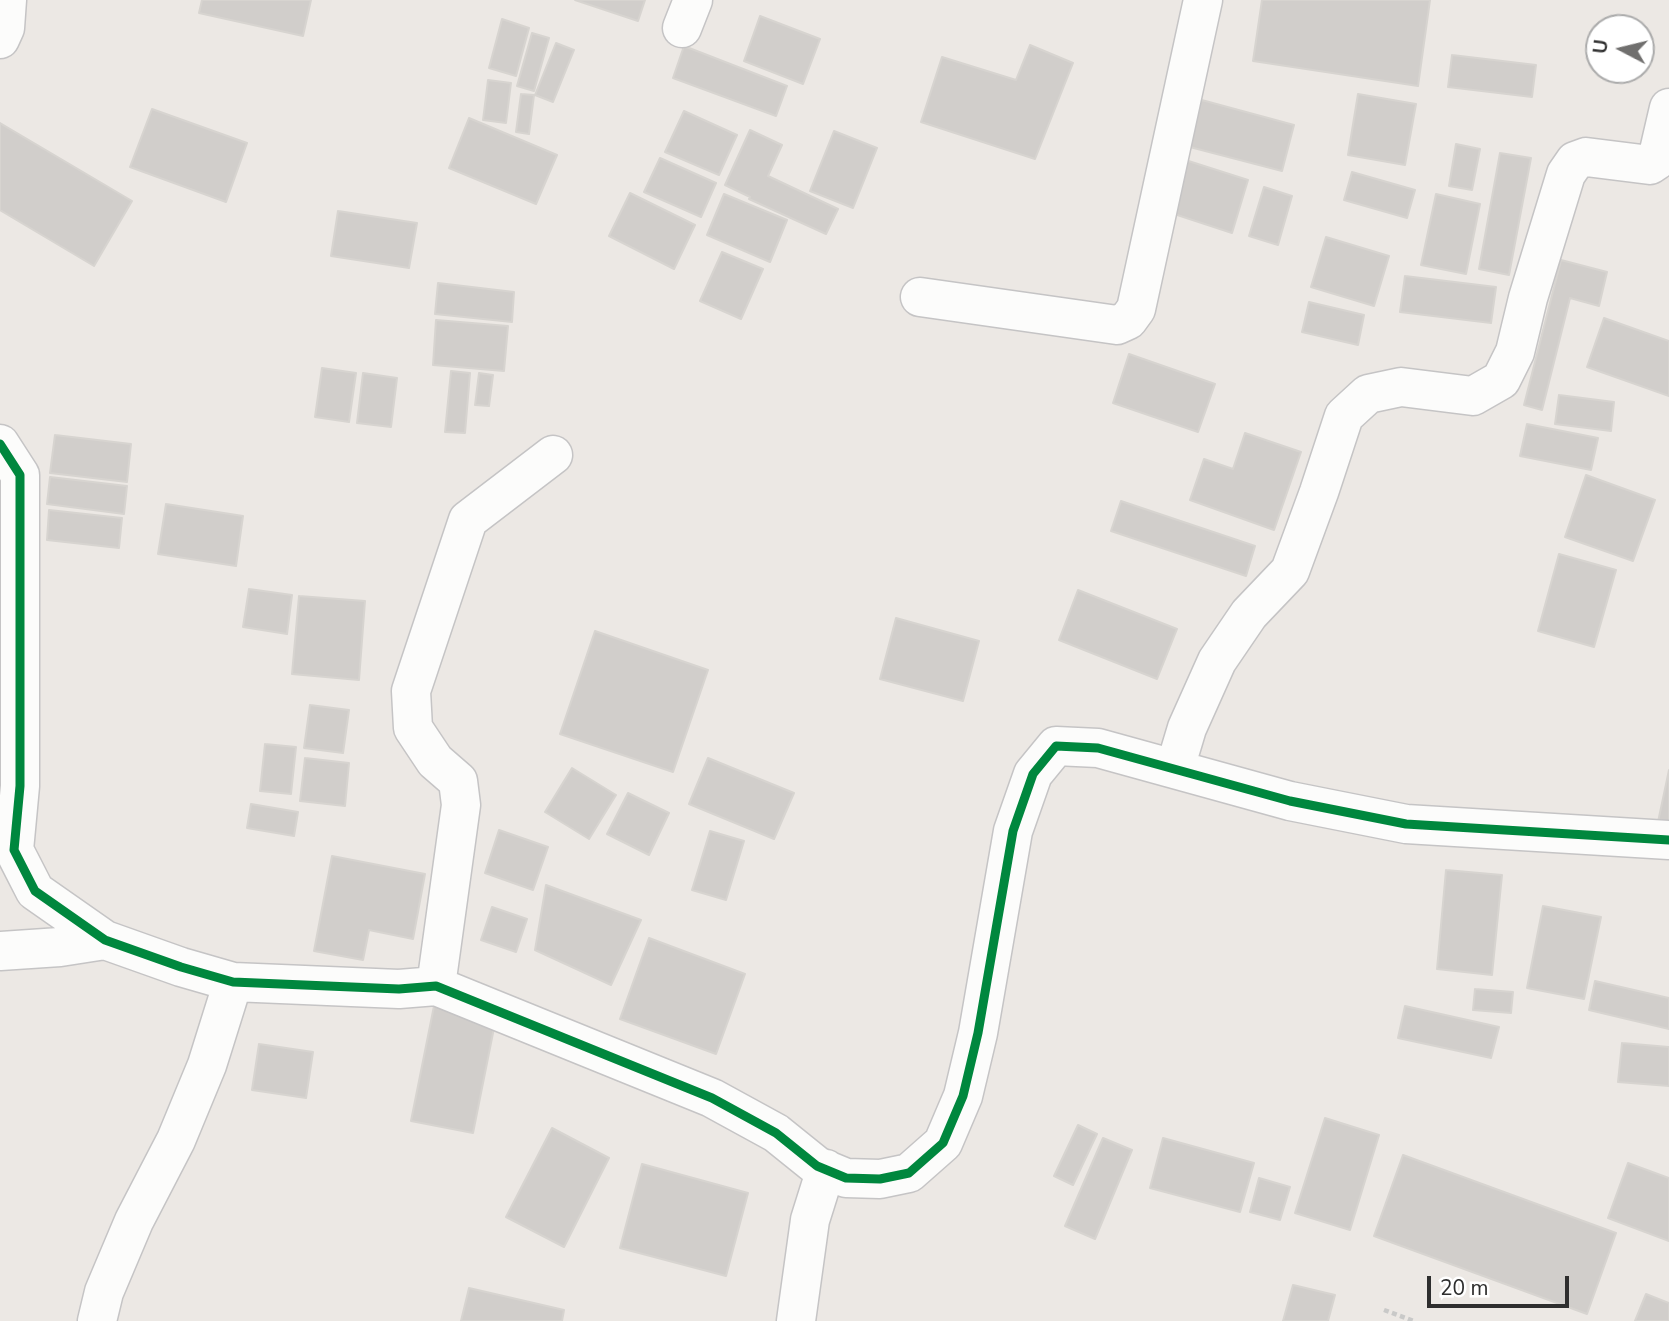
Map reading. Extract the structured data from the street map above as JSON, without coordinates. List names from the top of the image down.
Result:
{
  "scale_bar": "20 m",
  "north": "left"
}
